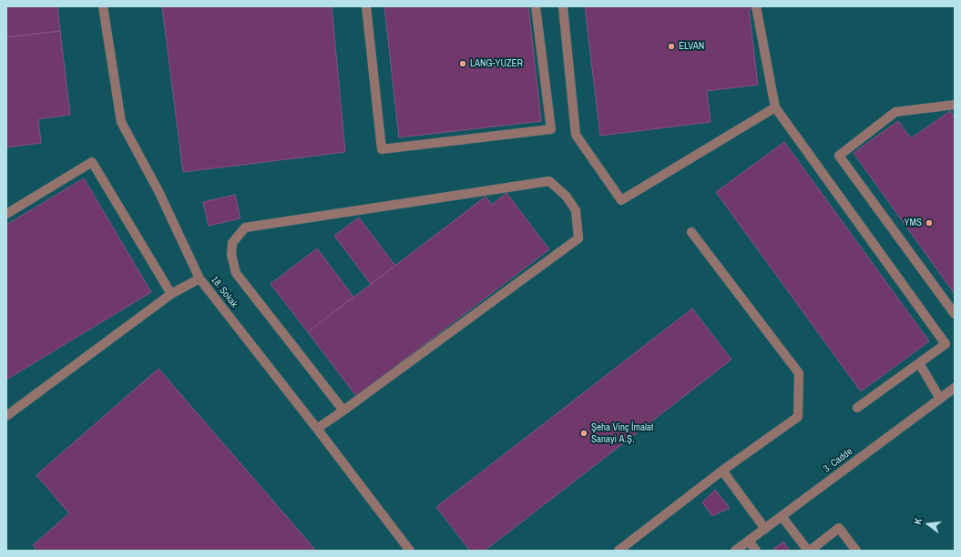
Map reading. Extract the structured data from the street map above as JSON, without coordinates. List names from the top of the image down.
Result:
{
  "streets": {
    "street": ["18. Sokak", "3. Cadde"]
  },
  "places": [
    "ELVAN",
    "LANG-YUZER",
    "YMS",
    "Şeha Vinç İmalat Sanayi A.Ş."
  ],
  "north": "left"
}
